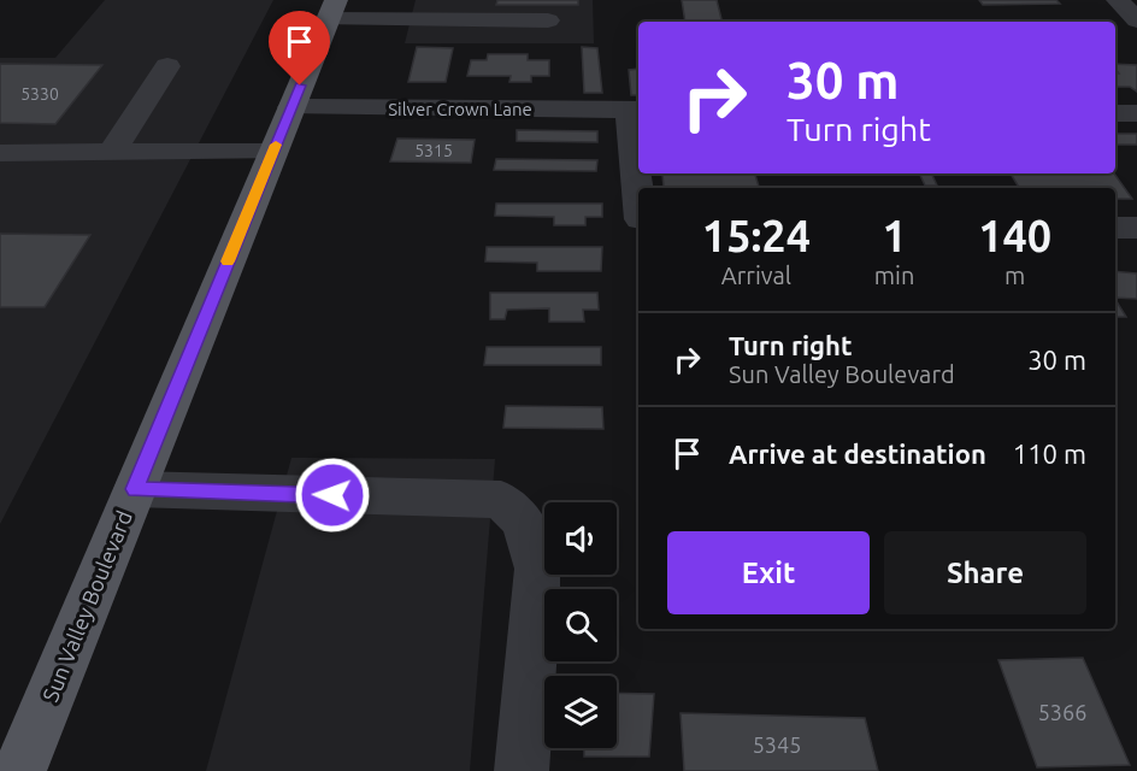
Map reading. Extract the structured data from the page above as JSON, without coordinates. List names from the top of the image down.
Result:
{
  "streets": {
    "main road": ["Sun Valley Boulevard"],
    "street": ["Silver Crown Lane"]
  },
  "crossings": [
    ["Silver Crown Lane", "Sun Valley Boulevard"]
  ],
  "house_numbers": [
    "5330",
    "5315",
    "5366",
    "5345"
  ],
  "page": {
    "turn": ["30 m", "Turn right"],
    "eta": [
      "15:24",
      "Arrival",
      "1",
      "min",
      "140",
      "m"
    ],
    "list": [
      {
        "name": "Turn right",
        "note": "Sun Valley Boulevard",
        "value": "30 m"
      },
      {
        "name": "Arrive at destination",
        "value": "110 m"
      }
    ],
    "buttons": ["Exit", "Share"]
  }
}
